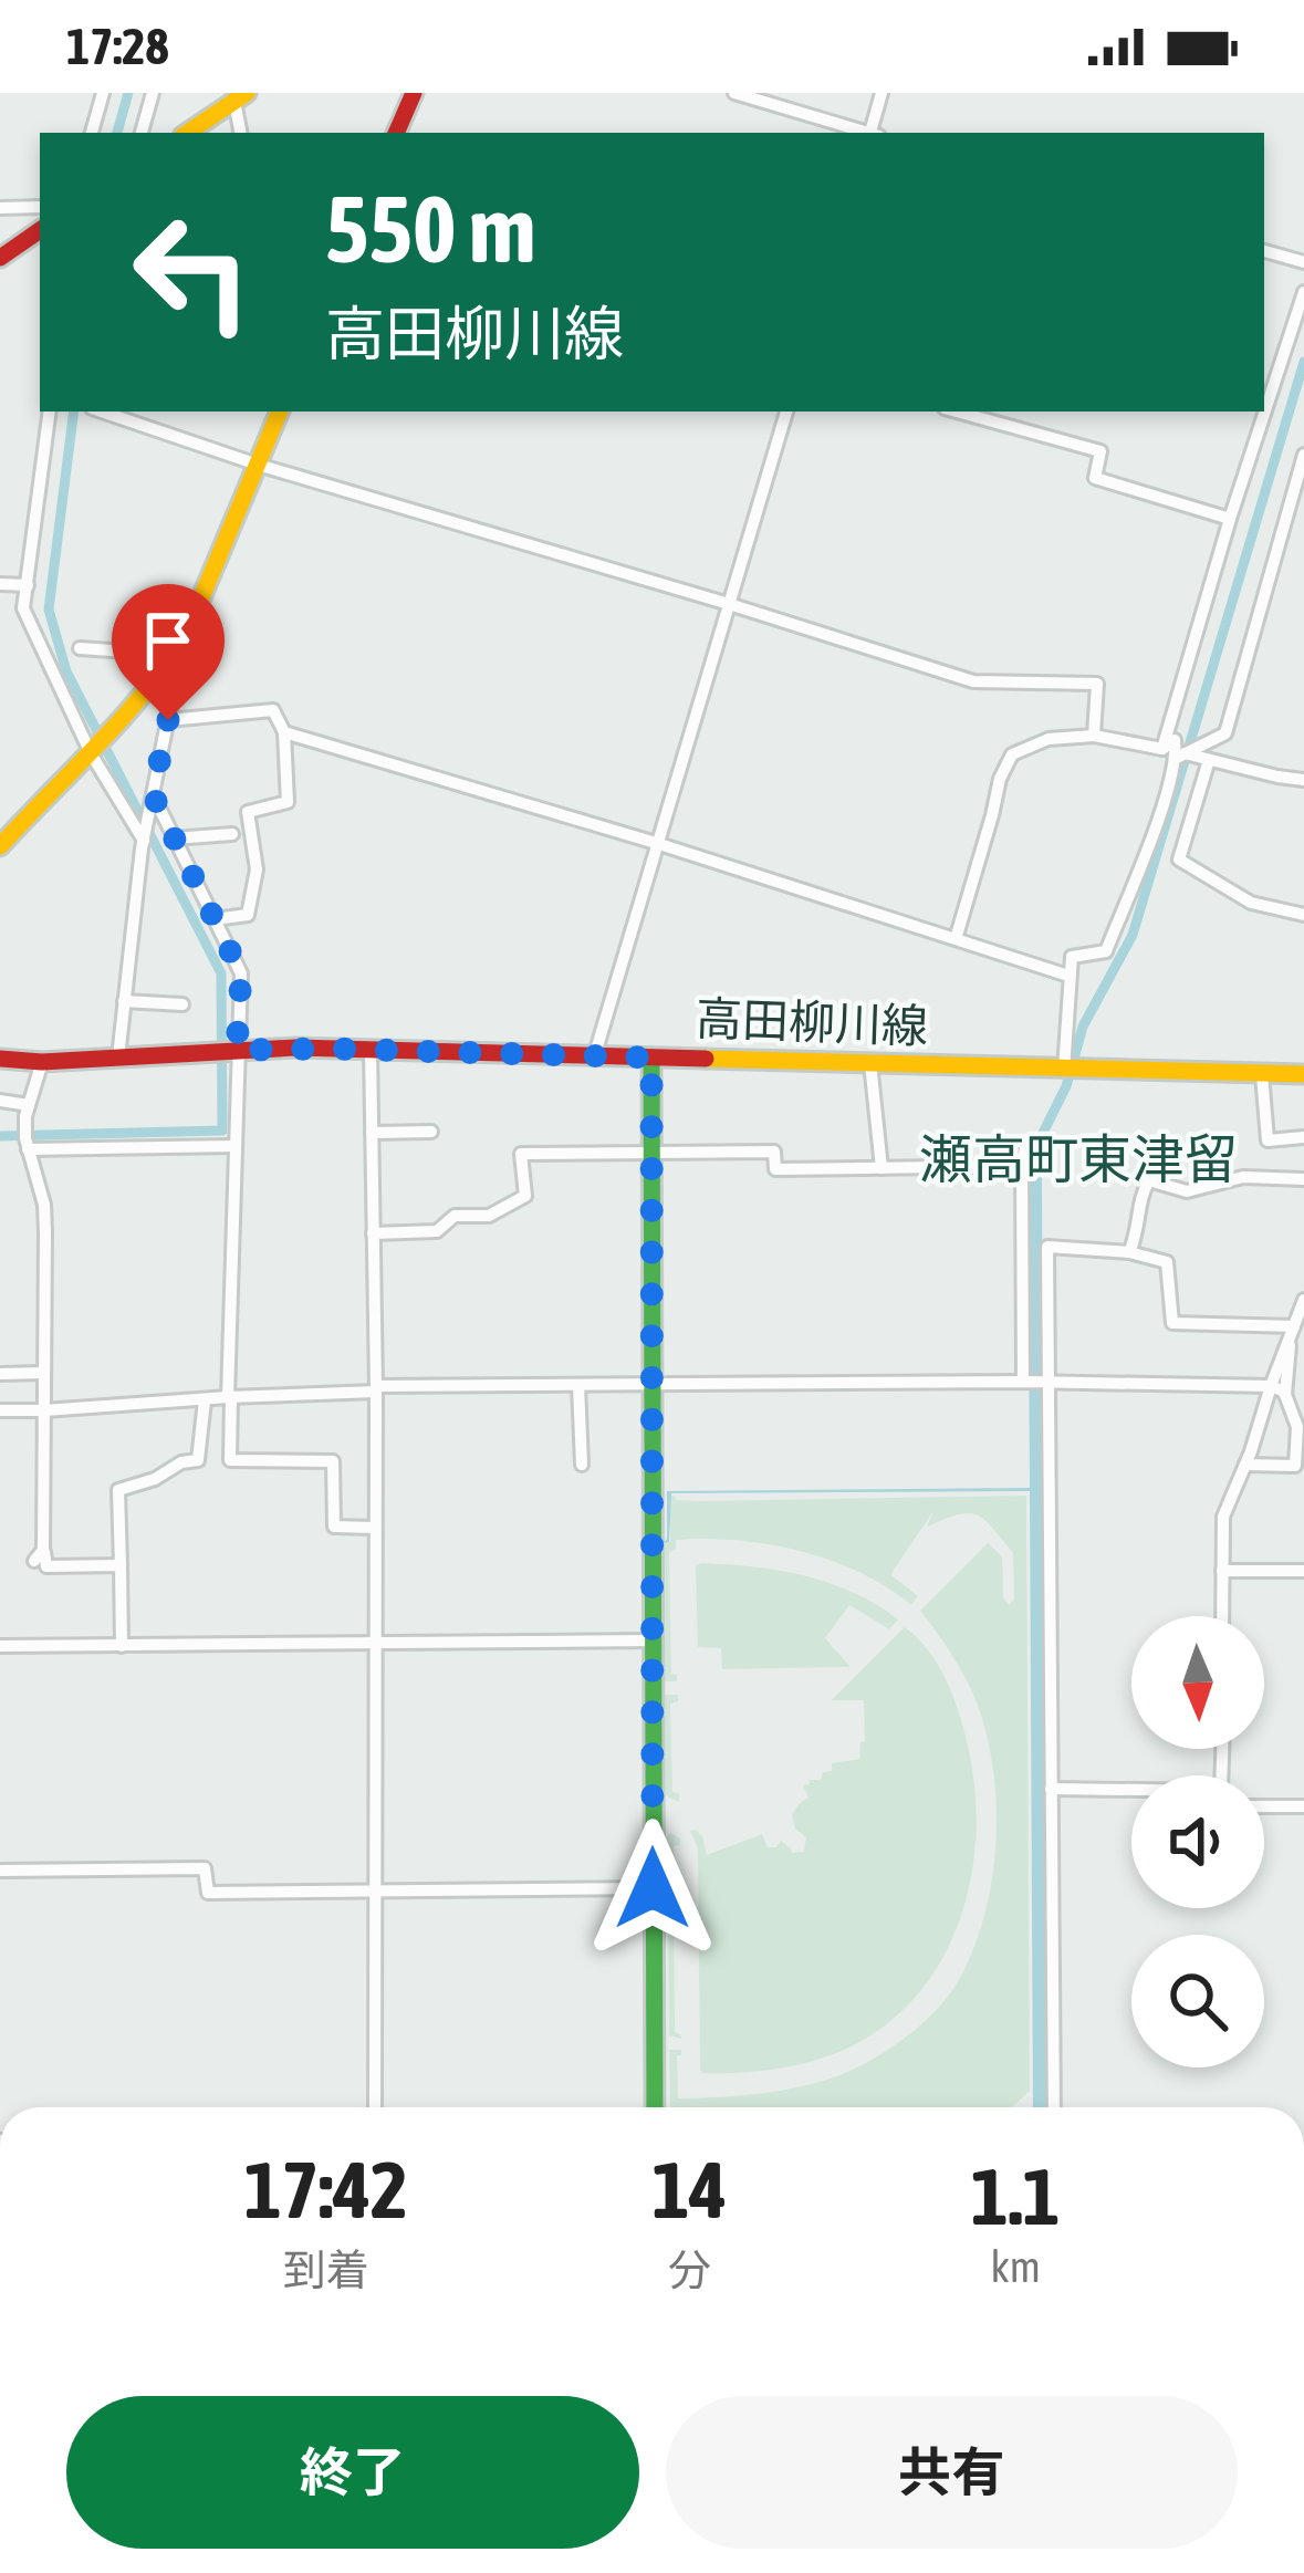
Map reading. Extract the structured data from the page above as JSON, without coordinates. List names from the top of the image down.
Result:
{
  "streets": {
    "main road": ["高田柳川線"]
  },
  "districts": ["瀬高町東津留"],
  "north": "bottom",
  "page": {
    "status": "17:28",
    "turn": ["550 m", "高田柳川線"],
    "eta": [
      "17:42",
      "到着",
      "14",
      "分",
      "1.1",
      "km"
    ],
    "buttons": ["終了", "共有"]
  }
}
